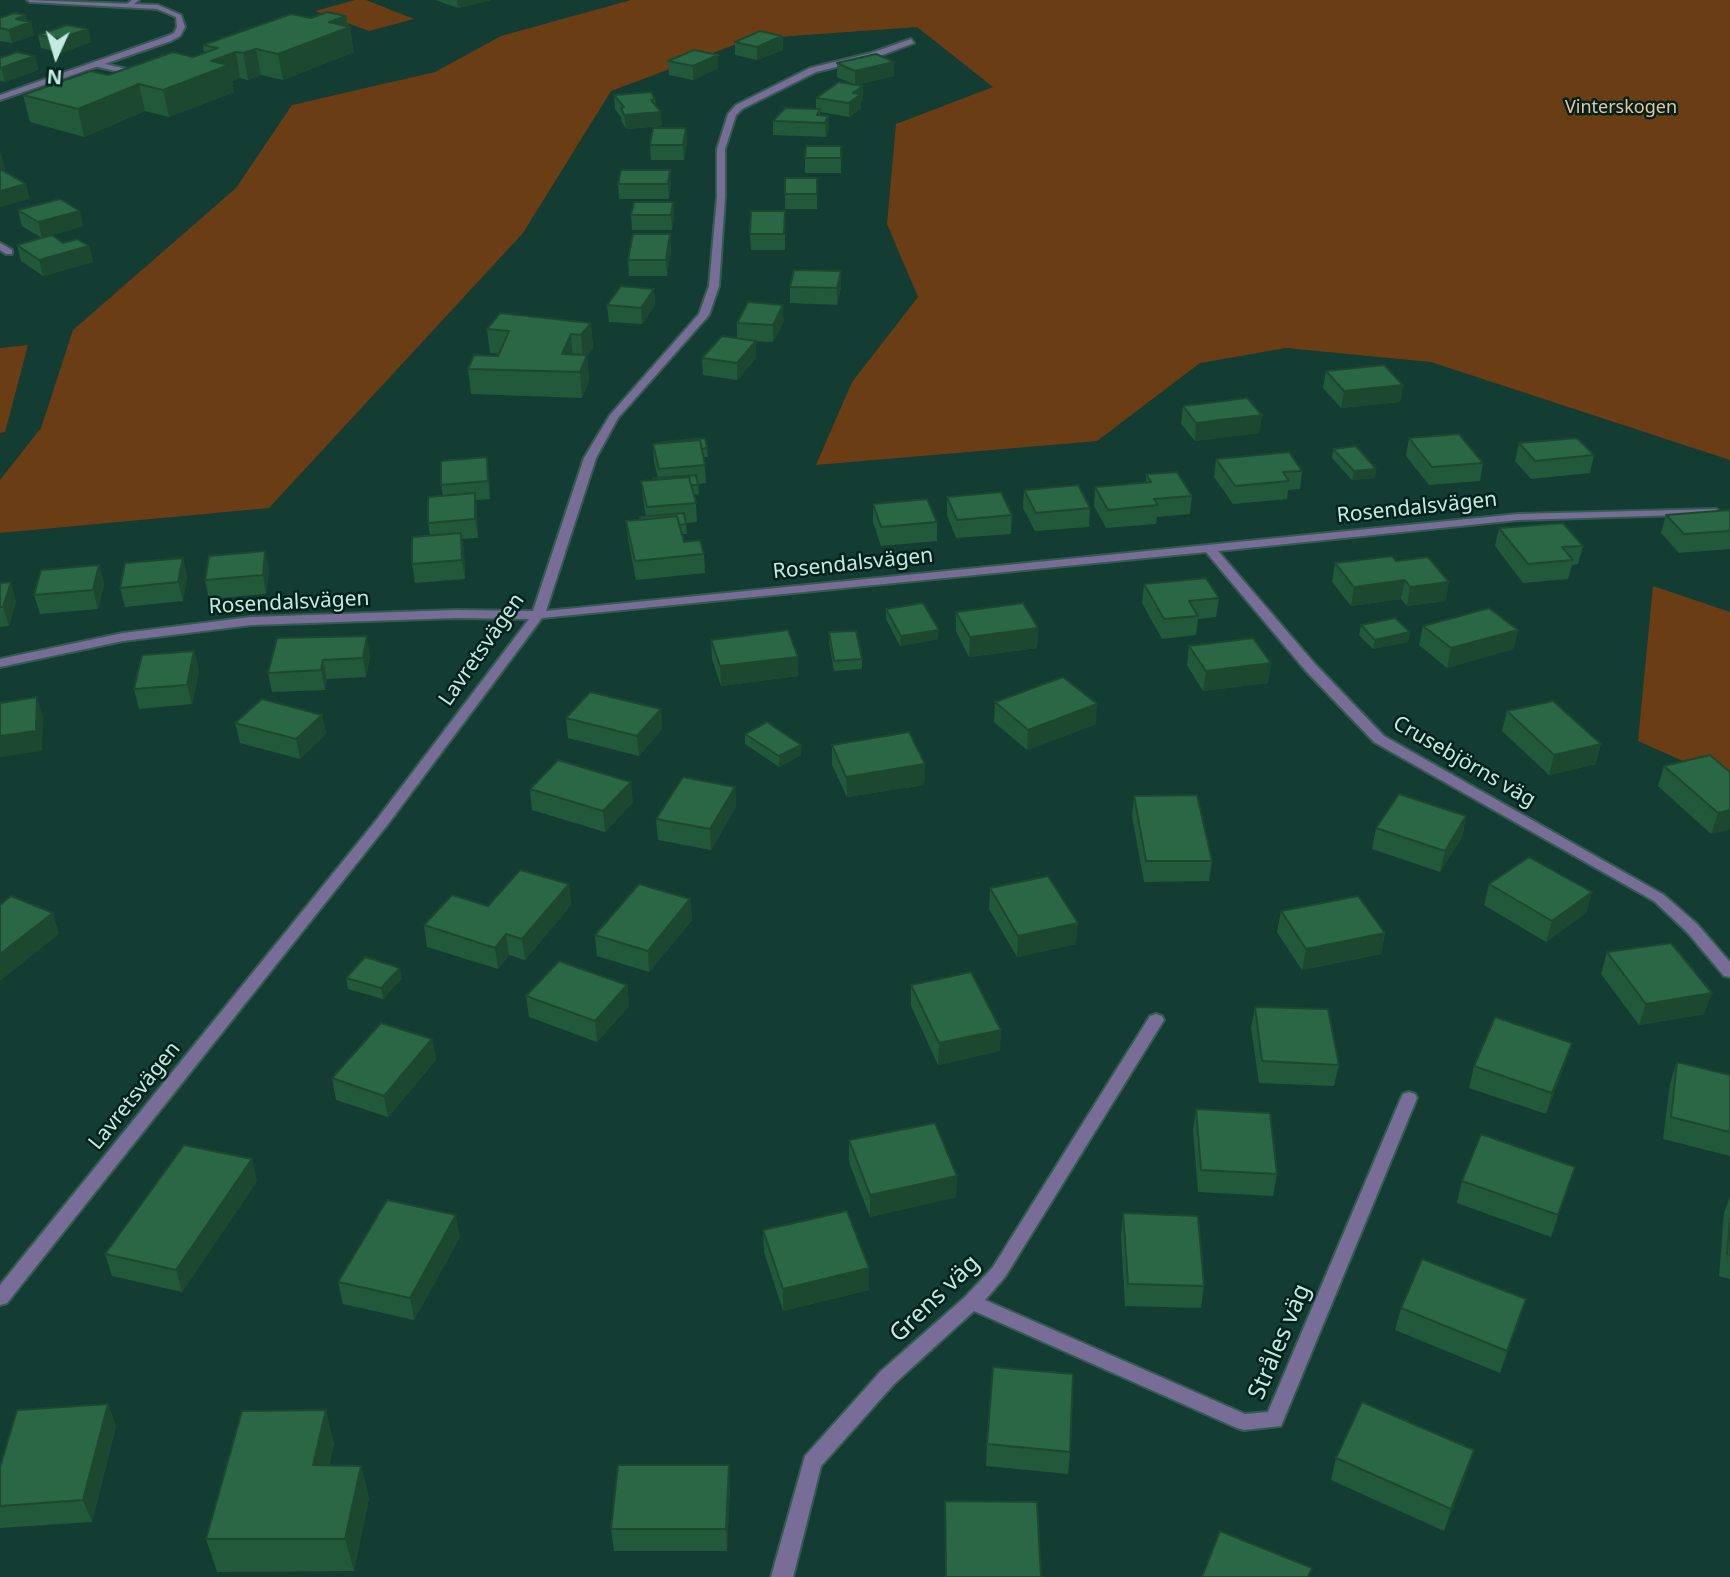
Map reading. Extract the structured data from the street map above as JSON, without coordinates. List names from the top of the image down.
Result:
{
  "streets": {
    "street": [
      "Rosendalsvägen",
      "Lavretsvägen",
      "Crusebjörns väg",
      "Grens väg",
      "Stråles väg"
    ]
  },
  "crossings": [
    ["Rosendalsvägen", "Lavretsvägen"],
    ["Rosendalsvägen", "Crusebjörns väg"],
    ["Grens väg", "Stråles väg"]
  ],
  "parks": ["Vinterskogen"],
  "north": "bottom"
}
